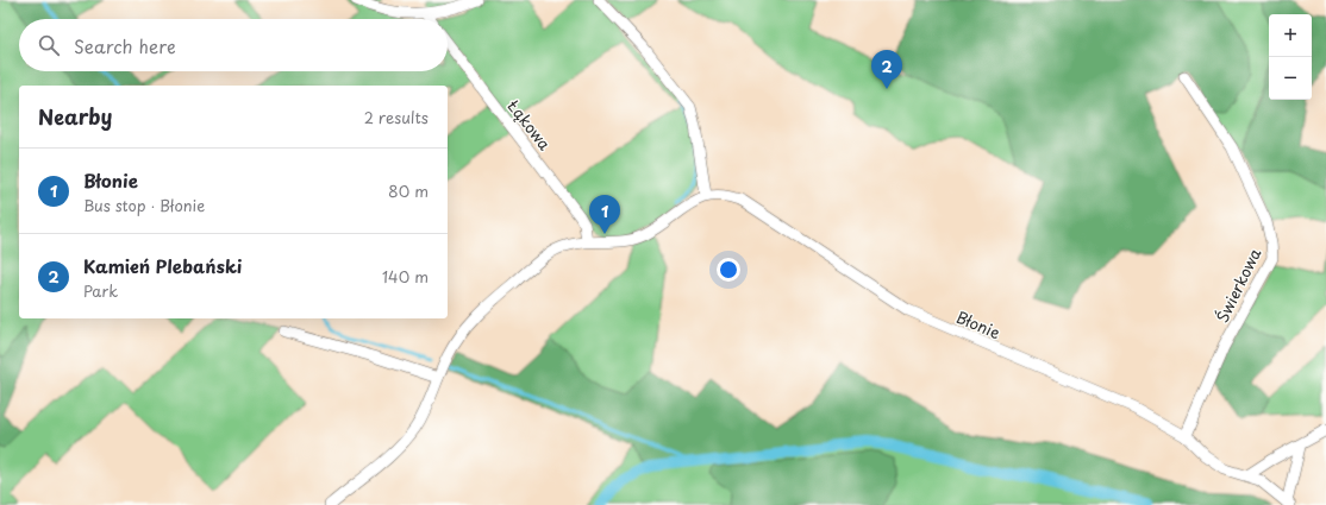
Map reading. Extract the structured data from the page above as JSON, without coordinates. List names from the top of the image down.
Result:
{
  "streets": {
    "street": ["Łąkowa", "Świerkowa", "Błonie"]
  },
  "crossings": [
    ["Świerkowa", "Błonie"]
  ],
  "page": {
    "map_buttons": ["+", "−"],
    "search": "Search here",
    "pins": ["2", "1"],
    "heading": ["Nearby", "2 results"],
    "list": [
      {
        "mark": "1",
        "name": "Błonie",
        "note": "Bus stop · Błonie",
        "value": "80 m"
      },
      {
        "mark": "2",
        "name": "Kamień Plebański",
        "note": "Park",
        "value": "140 m"
      }
    ]
  }
}
